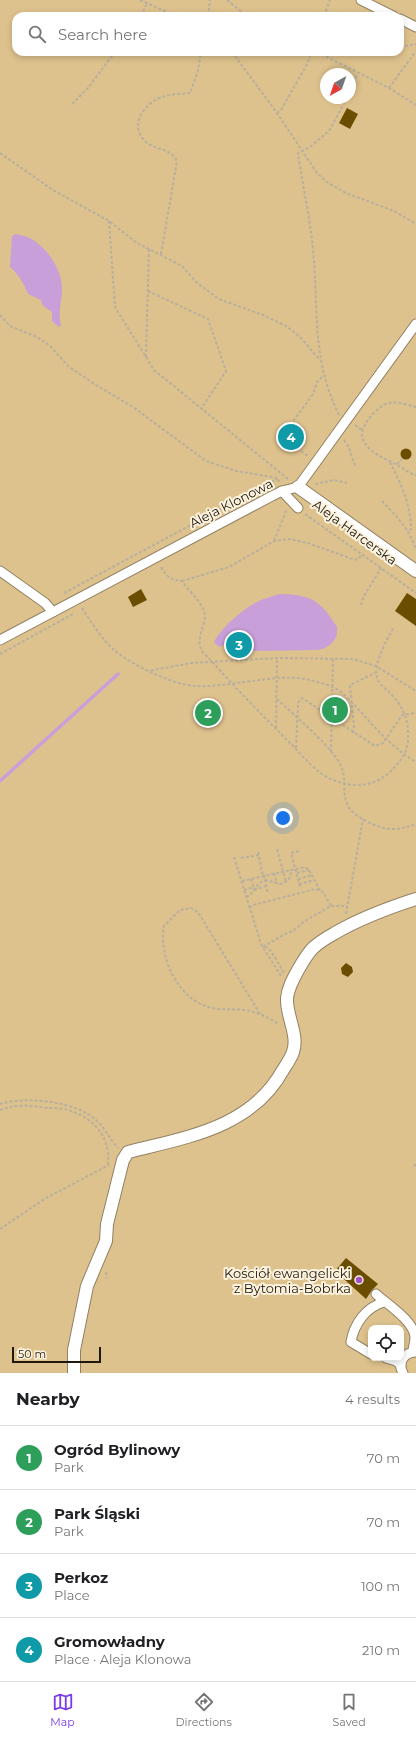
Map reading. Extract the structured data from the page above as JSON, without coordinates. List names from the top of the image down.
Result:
{
  "streets": {
    "street": ["Aleja Klonowa", "Aleja Harcerska"]
  },
  "crossings": [
    ["Aleja Klonowa", "Aleja Harcerska"]
  ],
  "places": ["Kościół ewangelicki z Bytomia-Bobrka"],
  "scale_bar": "50 m",
  "north": "bottom left",
  "page": {
    "search": "Search here",
    "pins": [
      "4",
      "3",
      "1",
      "2"
    ],
    "scale": "50 m",
    "heading": ["Nearby", "4 results"],
    "list": [
      {
        "mark": "1",
        "name": "Ogród Bylinowy",
        "note": "Park",
        "value": "70 m"
      },
      {
        "mark": "2",
        "name": "Park Śląski",
        "note": "Park",
        "value": "70 m"
      },
      {
        "mark": "3",
        "name": "Perkoz",
        "note": "Place",
        "value": "100 m"
      },
      {
        "mark": "4",
        "name": "Gromowładny",
        "note": "Place · Aleja Klonowa",
        "value": "210 m"
      }
    ],
    "nav": ["Map", "Directions", "Saved"]
  }
}
